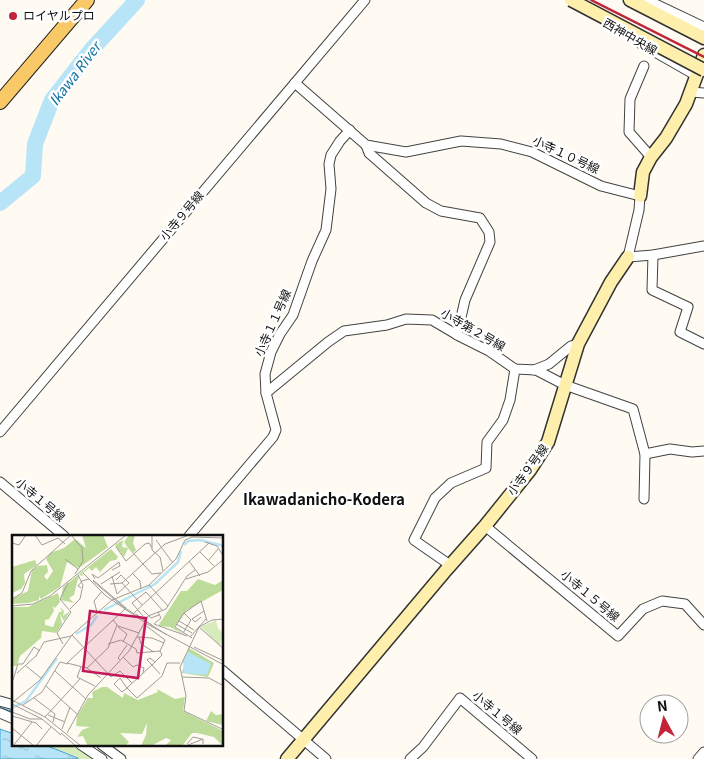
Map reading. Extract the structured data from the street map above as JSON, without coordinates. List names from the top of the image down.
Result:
{
  "streets": {
    "street": [
      "西神中央線",
      "小寺１０号線",
      "小寺９号線",
      "小寺１１号線",
      "小寺第２号線",
      "小寺１号線",
      "小寺１５号線"
    ]
  },
  "crossings": [
    ["西神中央線", "小寺９号線"],
    ["小寺１０号線", "小寺９号線"],
    ["小寺９号線", "小寺１５号線"],
    ["小寺１１号線", "小寺第２号線"]
  ],
  "districts": ["Ikawadanicho-Kodera"],
  "water": ["Ikawa River"],
  "places": ["ロイヤルプロ"],
  "north": "top"
}
